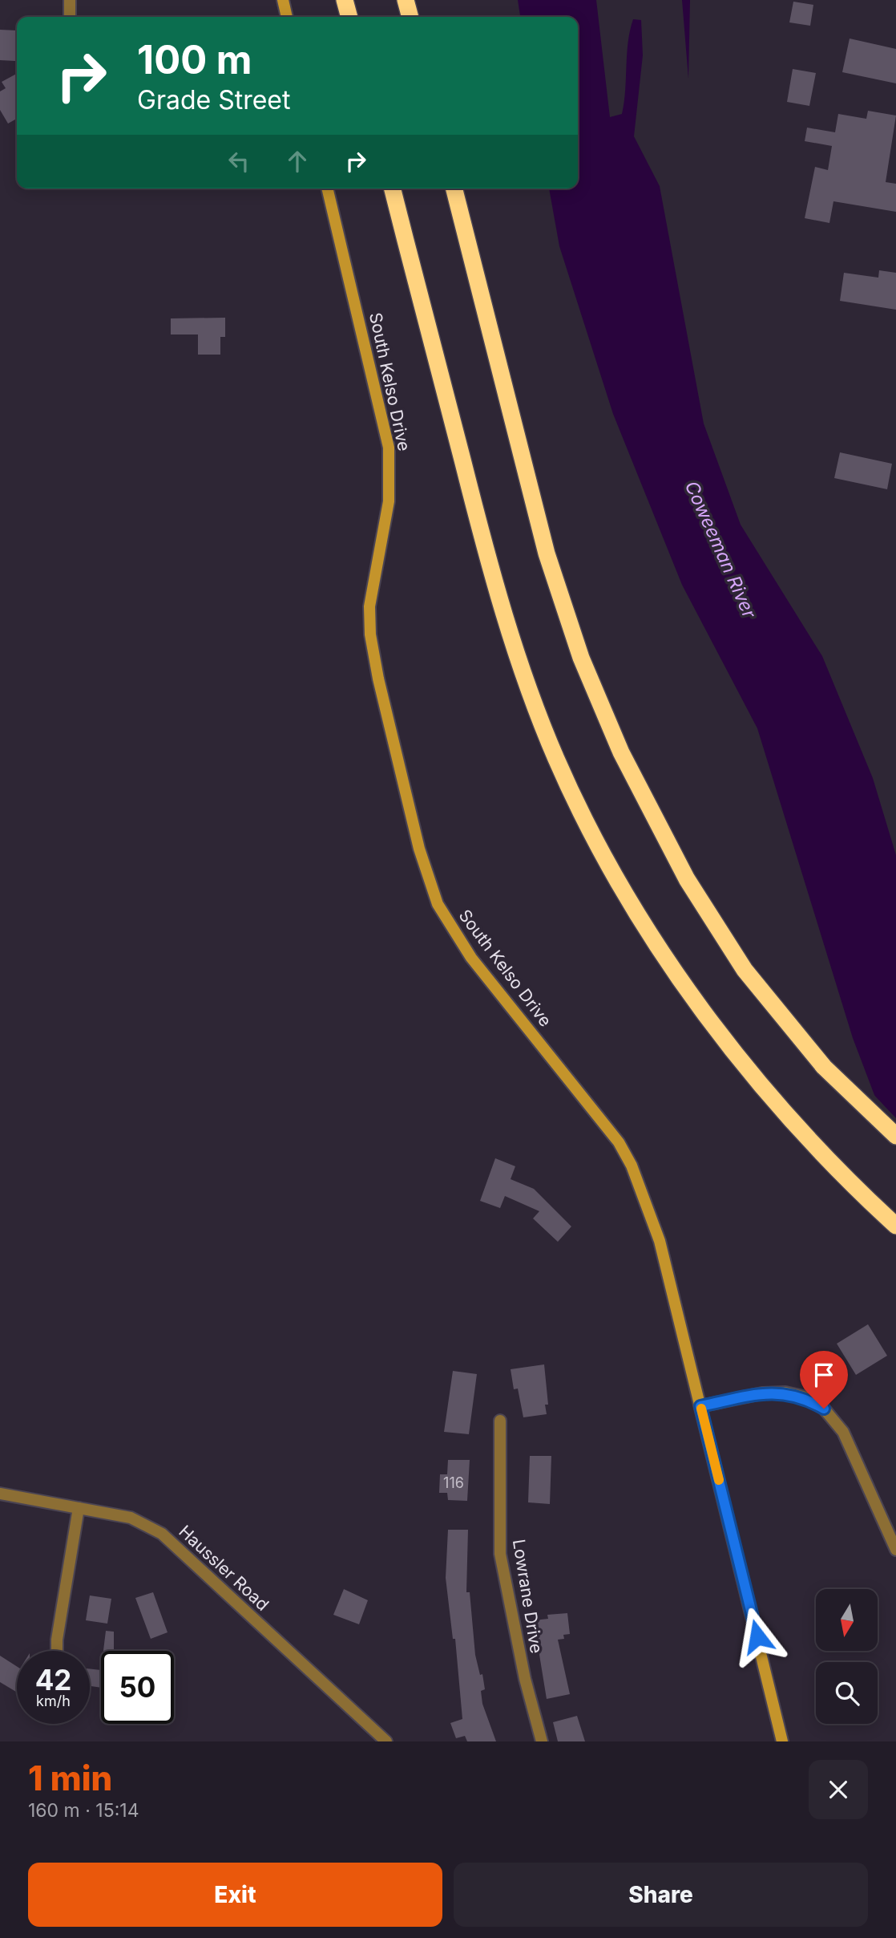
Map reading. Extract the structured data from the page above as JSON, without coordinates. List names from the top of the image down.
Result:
{
  "streets": {
    "main road": ["South Kelso Drive"],
    "street": ["Haussler Road", "Lowrane Drive"]
  },
  "water": ["Coweeman River"],
  "house_numbers": ["116"],
  "north": "bottom",
  "page": {
    "turn": ["100 m", "Grade Street"],
    "speed": "42 km/h",
    "limit": "50",
    "heading": ["1 min", "160 m · 15:14"],
    "buttons": ["Exit", "Share"]
  }
}
